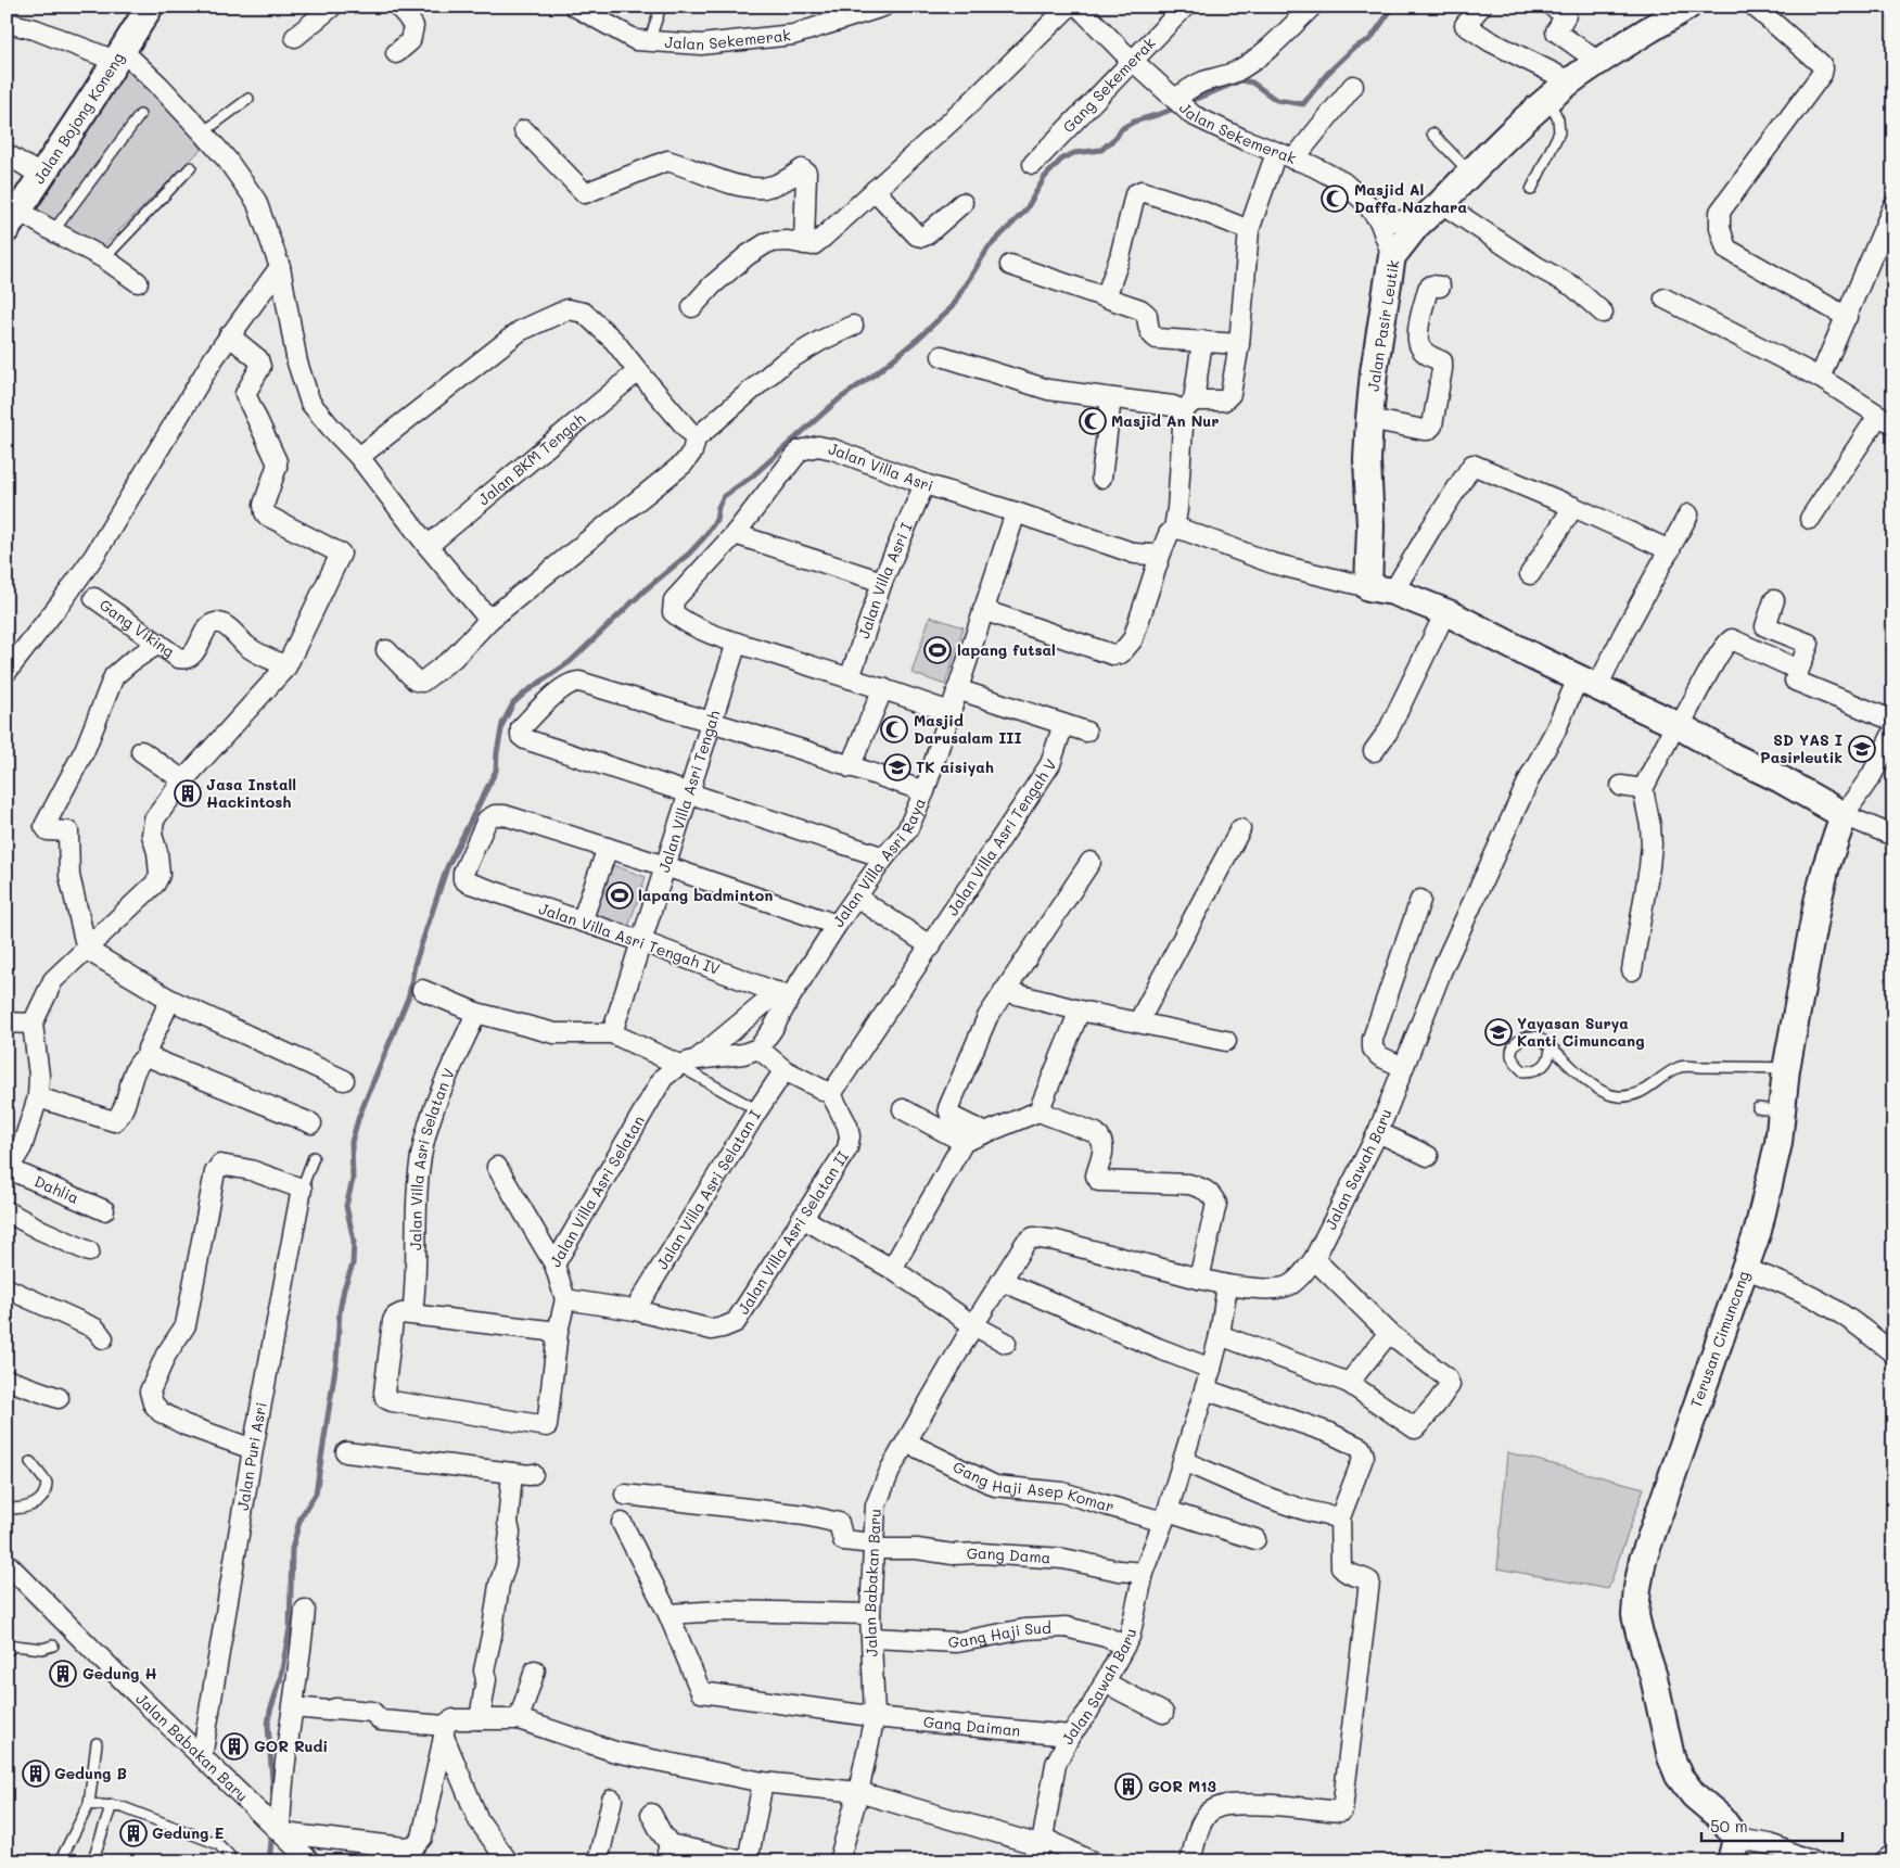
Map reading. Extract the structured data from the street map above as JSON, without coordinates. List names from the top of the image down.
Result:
{
  "streets": {
    "street": [
      "Jalan Sekemerak",
      "Gang Sekemerak",
      "Jalan Bojong Koneng",
      "Jalan Pasir Leutik",
      "Jalan BKM Tengah",
      "Jalan Villa Asri",
      "Jalan Villa Asri I",
      "Gang Viking",
      "Jalan Villa Asri Tengah",
      "Jalan Villa Asri Tengah V",
      "Jalan Villa Asri Raya",
      "Jalan Villa Asri Tengah IV",
      "Jalan Villa Asri Selatan V",
      "Jalan Sawah Baru",
      "Dahlia",
      "Jalan Villa Asri Selatan I",
      "Jalan Villa Asri Selatan",
      "Jalan Villa Asri Selatan II",
      "Terusan Cimuncang",
      "Jalan Puri Asri",
      "Gang Haji Asep Komar",
      "Gang Dama",
      "Jalan Babakan Baru",
      "Gang Haji Sud",
      "Gang Daiman"
    ]
  },
  "crossings": [
    ["Jalan Sekemerak", "Gang Sekemerak"],
    ["Jalan Sekemerak", "Jalan Pasir Leutik"],
    ["Jalan Villa Asri", "Jalan Villa Asri I"],
    ["Jalan Villa Asri", "Jalan Villa Asri Tengah"],
    ["Jalan Villa Asri", "Jalan Villa Asri Raya"],
    ["Jalan Villa Asri Tengah", "Jalan Villa Asri Tengah IV"],
    ["Jalan Villa Asri Tengah V", "Jalan Villa Asri Selatan II"],
    ["Jalan Villa Asri Raya", "Jalan Villa Asri Tengah IV"],
    ["Jalan Villa Asri Raya", "Jalan Villa Asri Selatan"],
    ["Jalan Villa Asri Tengah IV", "Jalan Villa Asri Selatan"],
    ["Jalan Villa Asri Selatan V", "Jalan Villa Asri Selatan"],
    ["Jalan Sawah Baru", "Gang Haji Asep Komar"],
    ["Jalan Sawah Baru", "Gang Dama"],
    ["Jalan Sawah Baru", "Gang Haji Sud"],
    ["Jalan Sawah Baru", "Gang Daiman"],
    ["Jalan Villa Asri Selatan I", "Jalan Villa Asri Selatan II"],
    ["Jalan Villa Asri Selatan", "Jalan Villa Asri Selatan II"],
    ["Jalan Puri Asri", "Jalan Babakan Baru"],
    ["Gang Haji Asep Komar", "Jalan Babakan Baru"],
    ["Gang Dama", "Jalan Babakan Baru"],
    ["Jalan Babakan Baru", "Gang Haji Sud"],
    ["Jalan Babakan Baru", "Gang Daiman"]
  ],
  "places": {
    "mosque": ["Masjid Al Daffa Nazhara", "Masjid An Nur", "Masjid Darusalam III"],
    "sports": ["lapang futsal", "lapang badminton"],
    "school or university": ["SD YAS I Pasirleutik", "TK aisiyah", "Yayasan Surya Kanti Cimuncang"],
    "building": [
      "Jasa Install Hackintosh",
      "Gedung H",
      "GOR Rudi",
      "Gedung B",
      "GOR M13",
      "Gedung E"
    ]
  },
  "scale_bar": "50 m"
}
